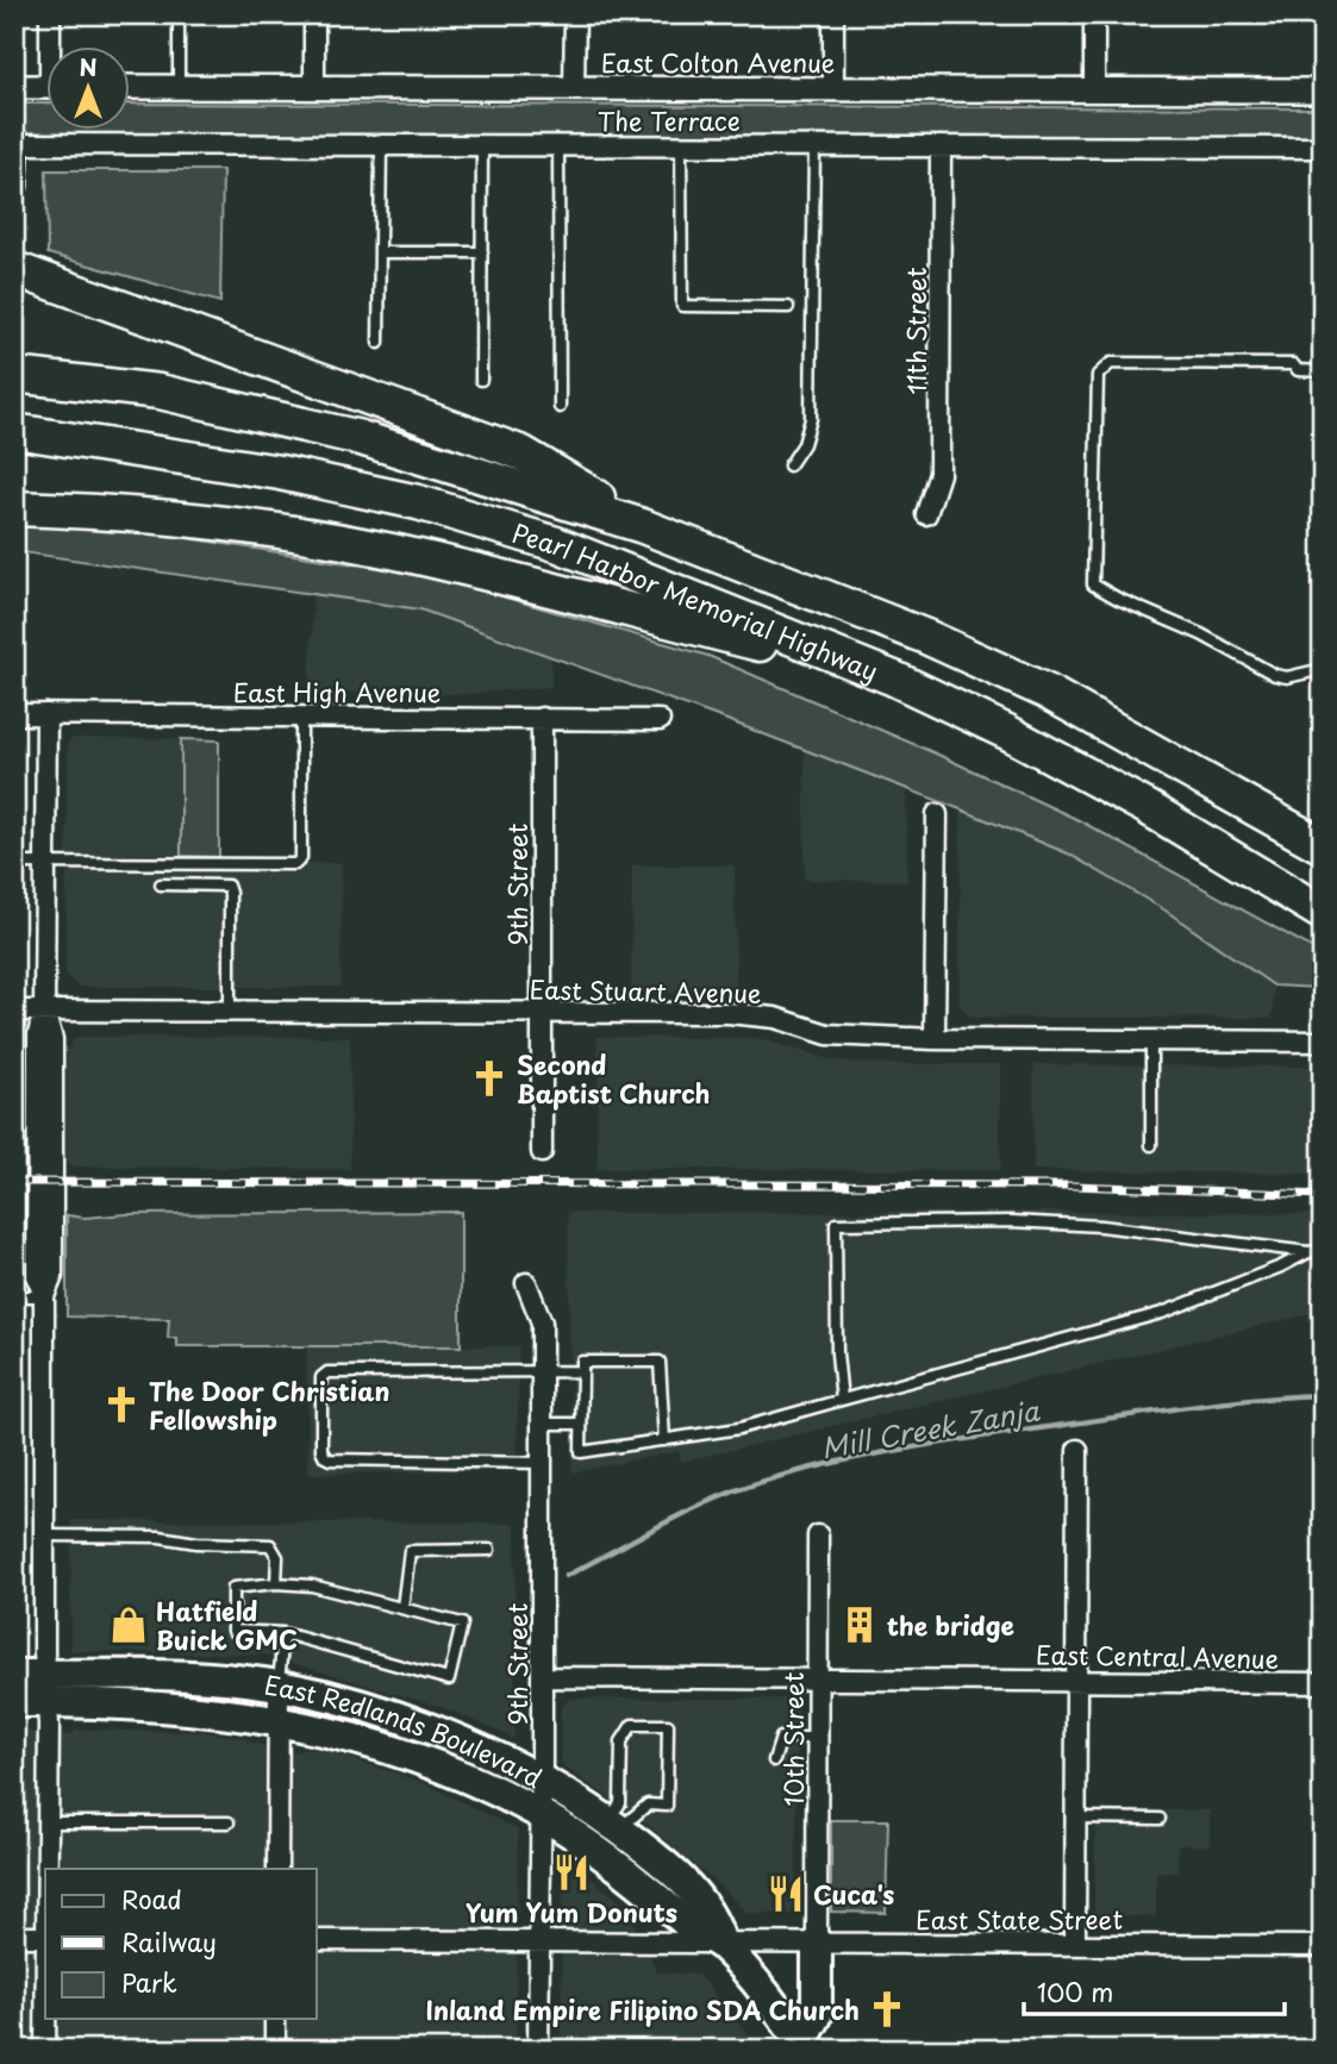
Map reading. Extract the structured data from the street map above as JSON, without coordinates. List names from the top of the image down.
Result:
{
  "streets": {
    "highway": ["Pearl Harbor Memorial Highway"],
    "main road": ["East Redlands Boulevard"],
    "street": [
      "East Colton Avenue",
      "The Terrace",
      "11th Street",
      "East High Avenue",
      "9th Street",
      "East Stuart Avenue",
      "East Central Avenue",
      "10th Street",
      "East State Street"
    ]
  },
  "crossings": [
    ["The Terrace", "11th Street"],
    ["East High Avenue", "9th Street"],
    ["9th Street", "East Stuart Avenue"],
    ["9th Street", "East Central Avenue"],
    ["9th Street", "East Redlands Boulevard"],
    ["9th Street", "East State Street"],
    ["East Central Avenue", "10th Street"],
    ["East Redlands Boulevard", "East State Street"],
    ["10th Street", "East State Street"]
  ],
  "water": ["Mill Creek Zanja"],
  "places": {
    "church": ["Second Baptist Church", "The Door Christian Fellowship", "Inland Empire Filipino SDA Church"],
    "shop": ["Hatfield Buick GMC"],
    "building": ["the bridge"],
    "restaurant": ["Yum Yum Donuts", "Cuca's"]
  },
  "legend": ["Road", "Railway", "Park"],
  "scale_bar": "100 m",
  "north": "top"
}
